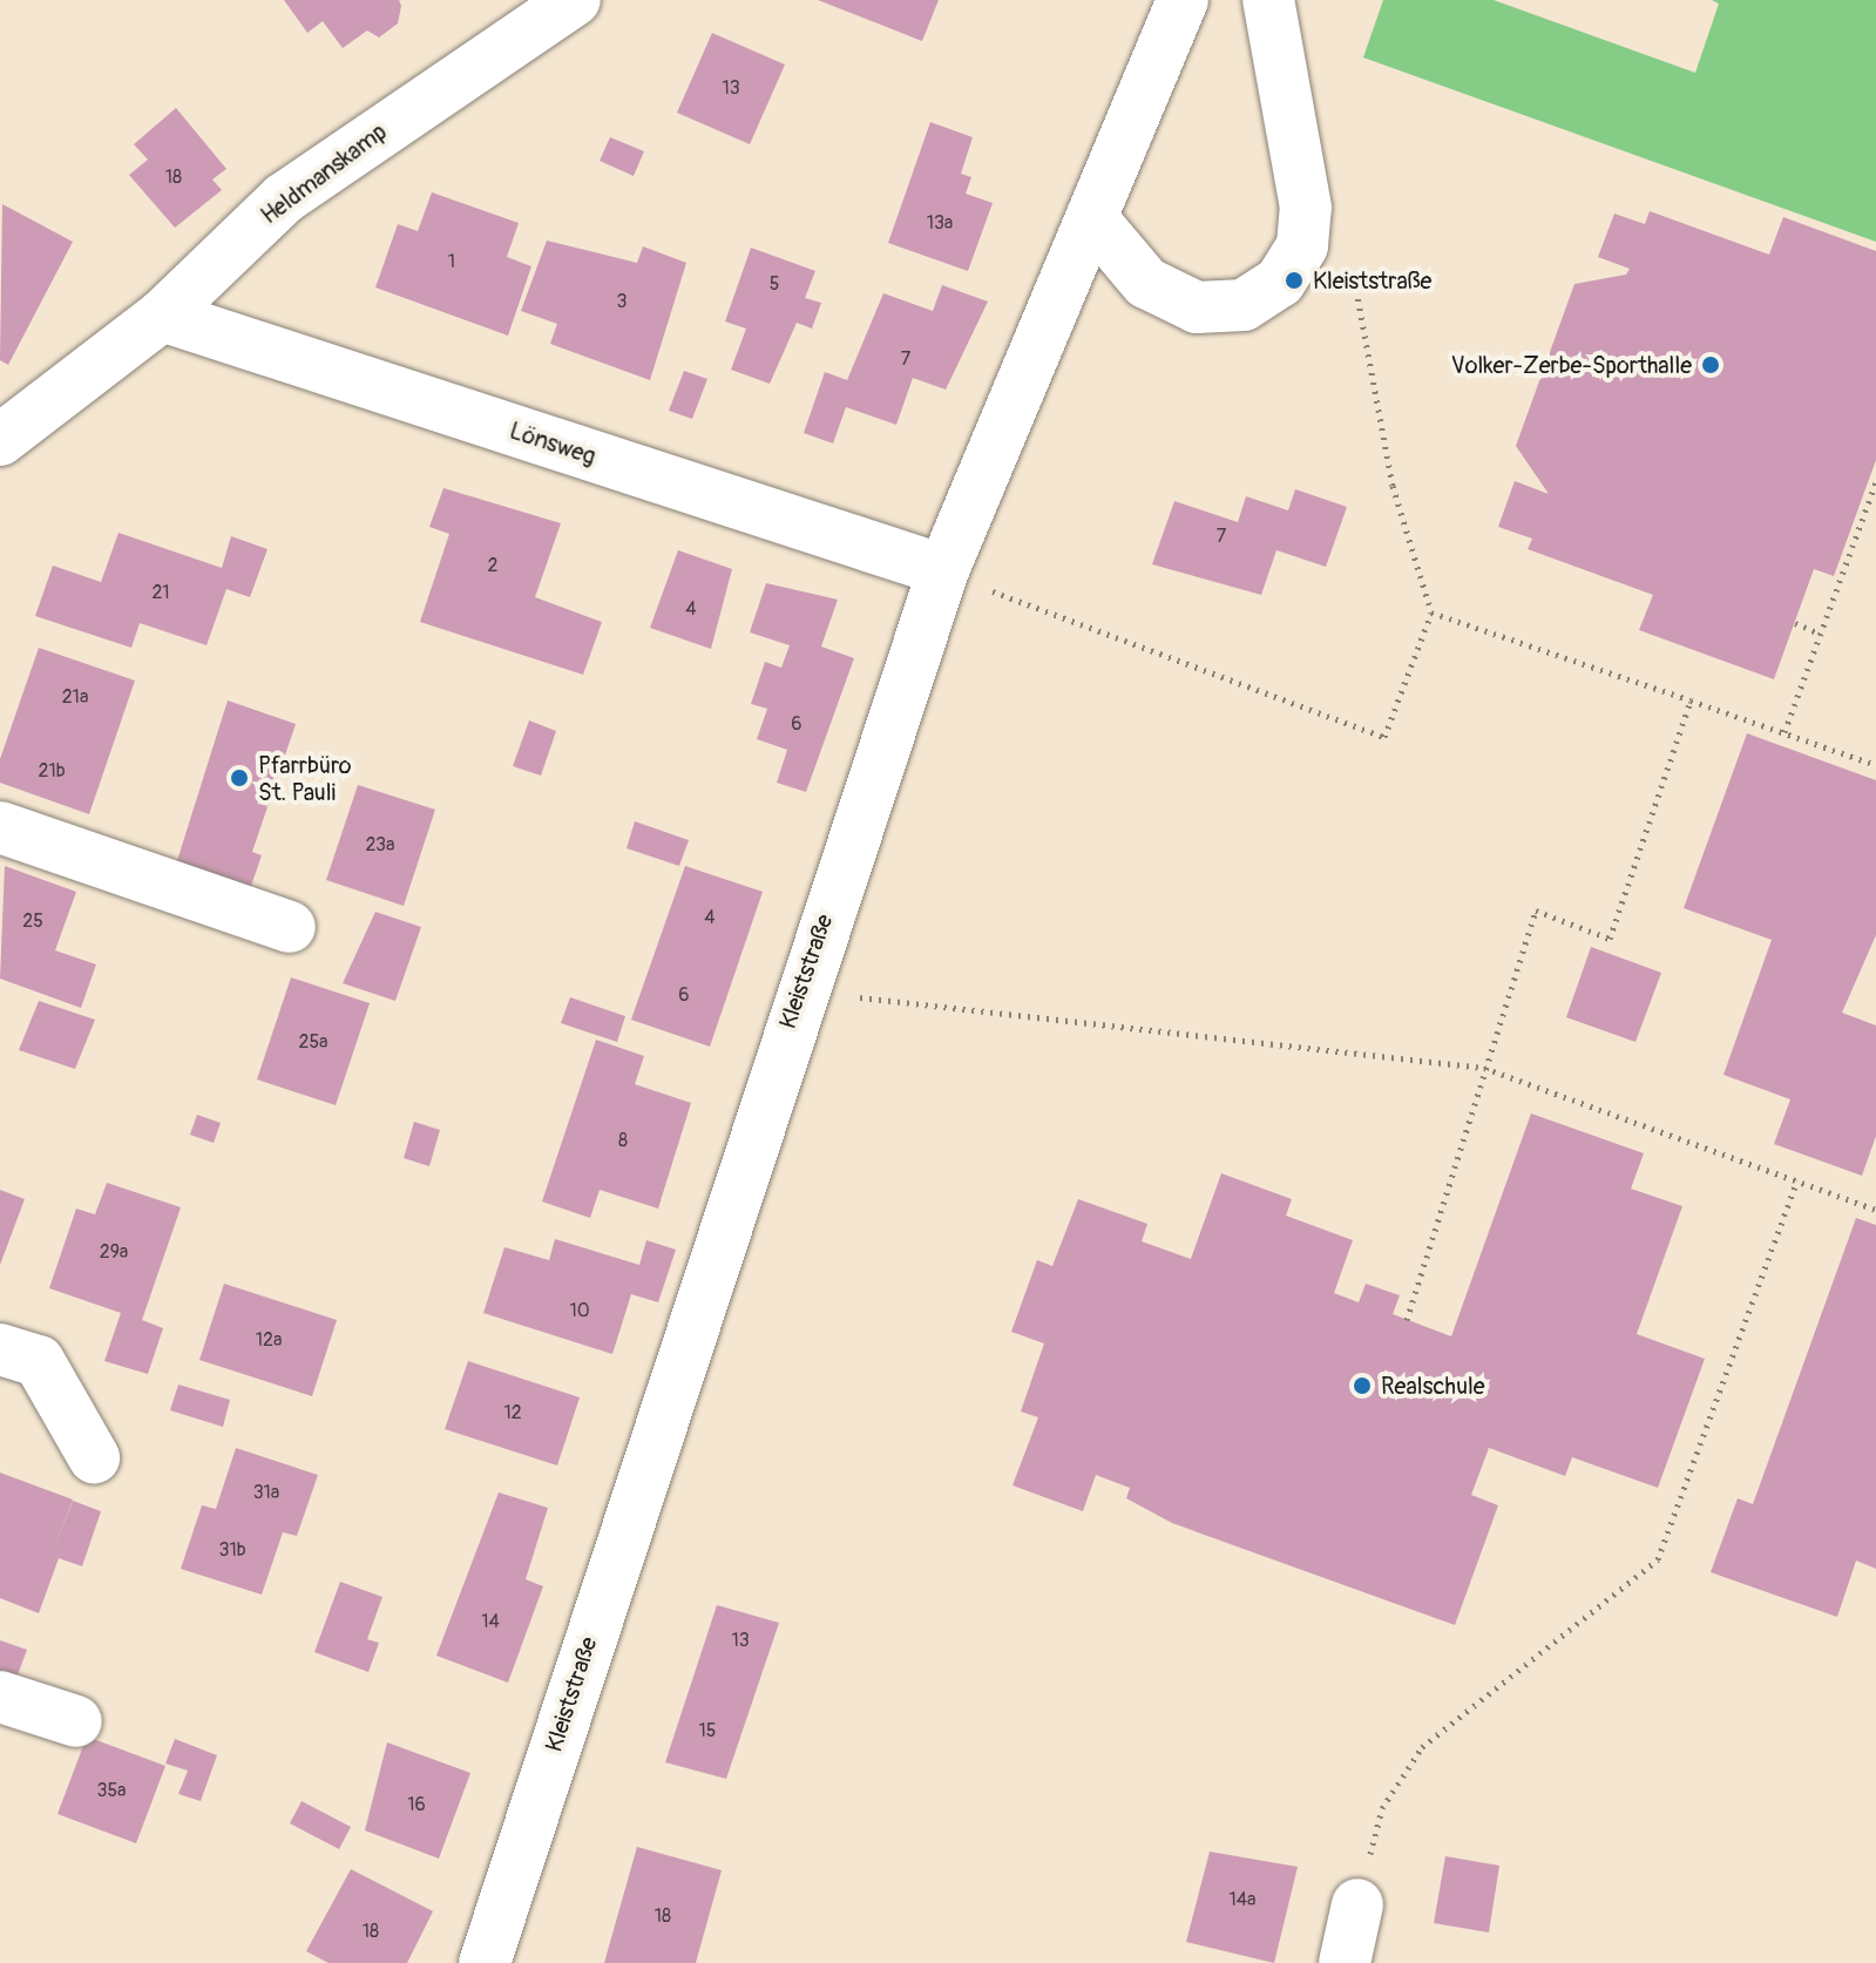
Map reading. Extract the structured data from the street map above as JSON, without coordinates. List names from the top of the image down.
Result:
{
  "streets": {
    "street": ["Heldmanskamp", "Lönsweg", "Kleiststraße"]
  },
  "crossings": [
    ["Heldmanskamp", "Lönsweg"],
    ["Lönsweg", "Kleiststraße"]
  ],
  "places": [
    "Kleiststraße",
    "Volker-Zerbe-Sporthalle",
    "Pfarrbüro St. Pauli",
    "Realschule"
  ],
  "house_numbers": [
    "13",
    "18",
    "13a",
    "1",
    "5",
    "3",
    "7",
    "7",
    "2",
    "21",
    "4",
    "21a",
    "6",
    "21b",
    "23a",
    "4",
    "25",
    "6",
    "25a",
    "8",
    "29a",
    "10",
    "12a",
    "12",
    "31a",
    "31b",
    "14",
    "13",
    "15",
    "35a",
    "16",
    "14a",
    "18",
    "18"
  ]
}
